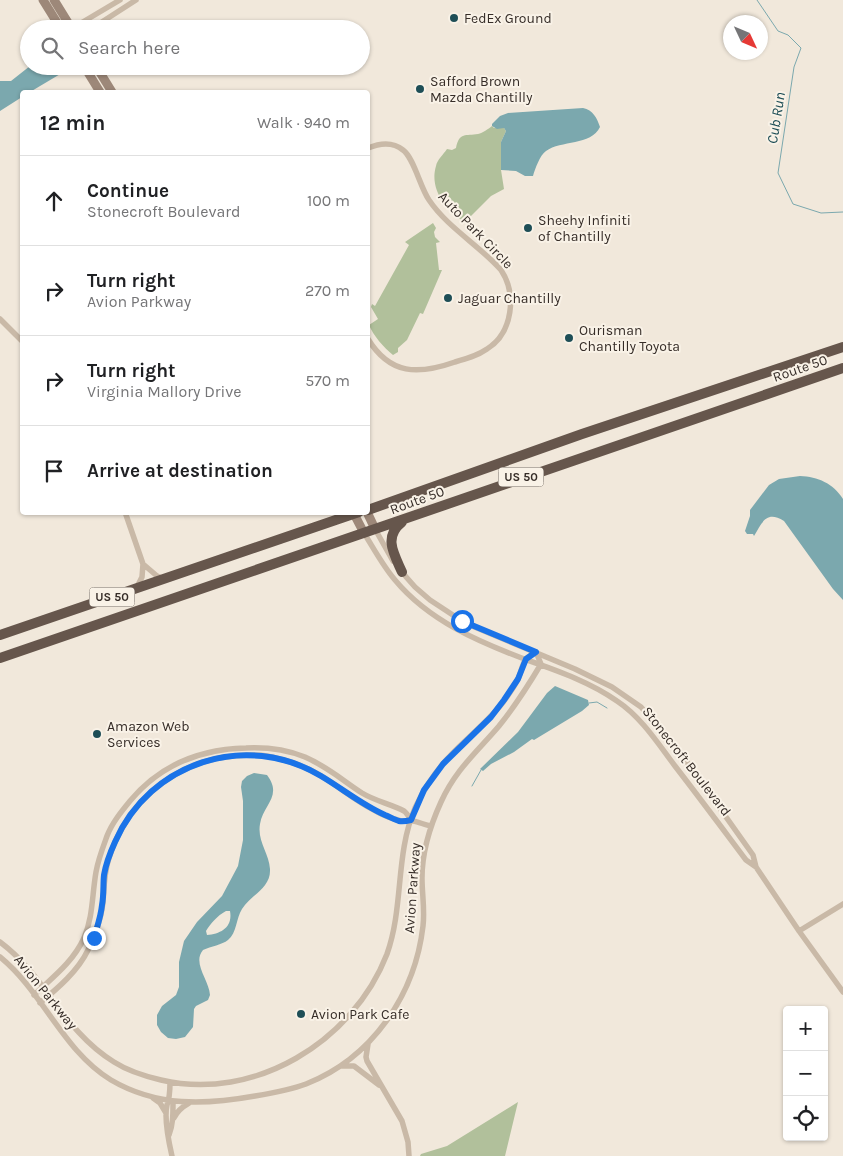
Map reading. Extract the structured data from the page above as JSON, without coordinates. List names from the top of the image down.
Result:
{
  "streets": {
    "highway": ["Route 50", "US 50"],
    "main road": ["Stonecroft Boulevard"],
    "street": ["Auto Park Circle", "Avion Parkway"]
  },
  "crossings": [
    ["Route 50", "Stonecroft Boulevard"],
    ["Stonecroft Boulevard", "Avion Parkway"]
  ],
  "water": ["Cub Run"],
  "places": [
    "FedEx Ground",
    "Safford Brown Mazda Chantilly",
    "Sheehy Infiniti of Chantilly",
    "Jaguar Chantilly",
    "Ourisman Chantilly Toyota",
    "Amazon Web Services",
    "Avion Park Cafe"
  ],
  "north": "bottom right",
  "page": {
    "search": "Search here",
    "heading": ["12 min", "Walk · 940 m"],
    "list": [
      ["Continue", "Stonecroft Boulevard", "100 m"],
      ["Turn right", "Avion Parkway", "270 m"],
      ["Turn right", "Virginia Mallory Drive", "570 m"],
      "Arrive at destination"
    ],
    "map_buttons": ["+", "−"]
  }
}
